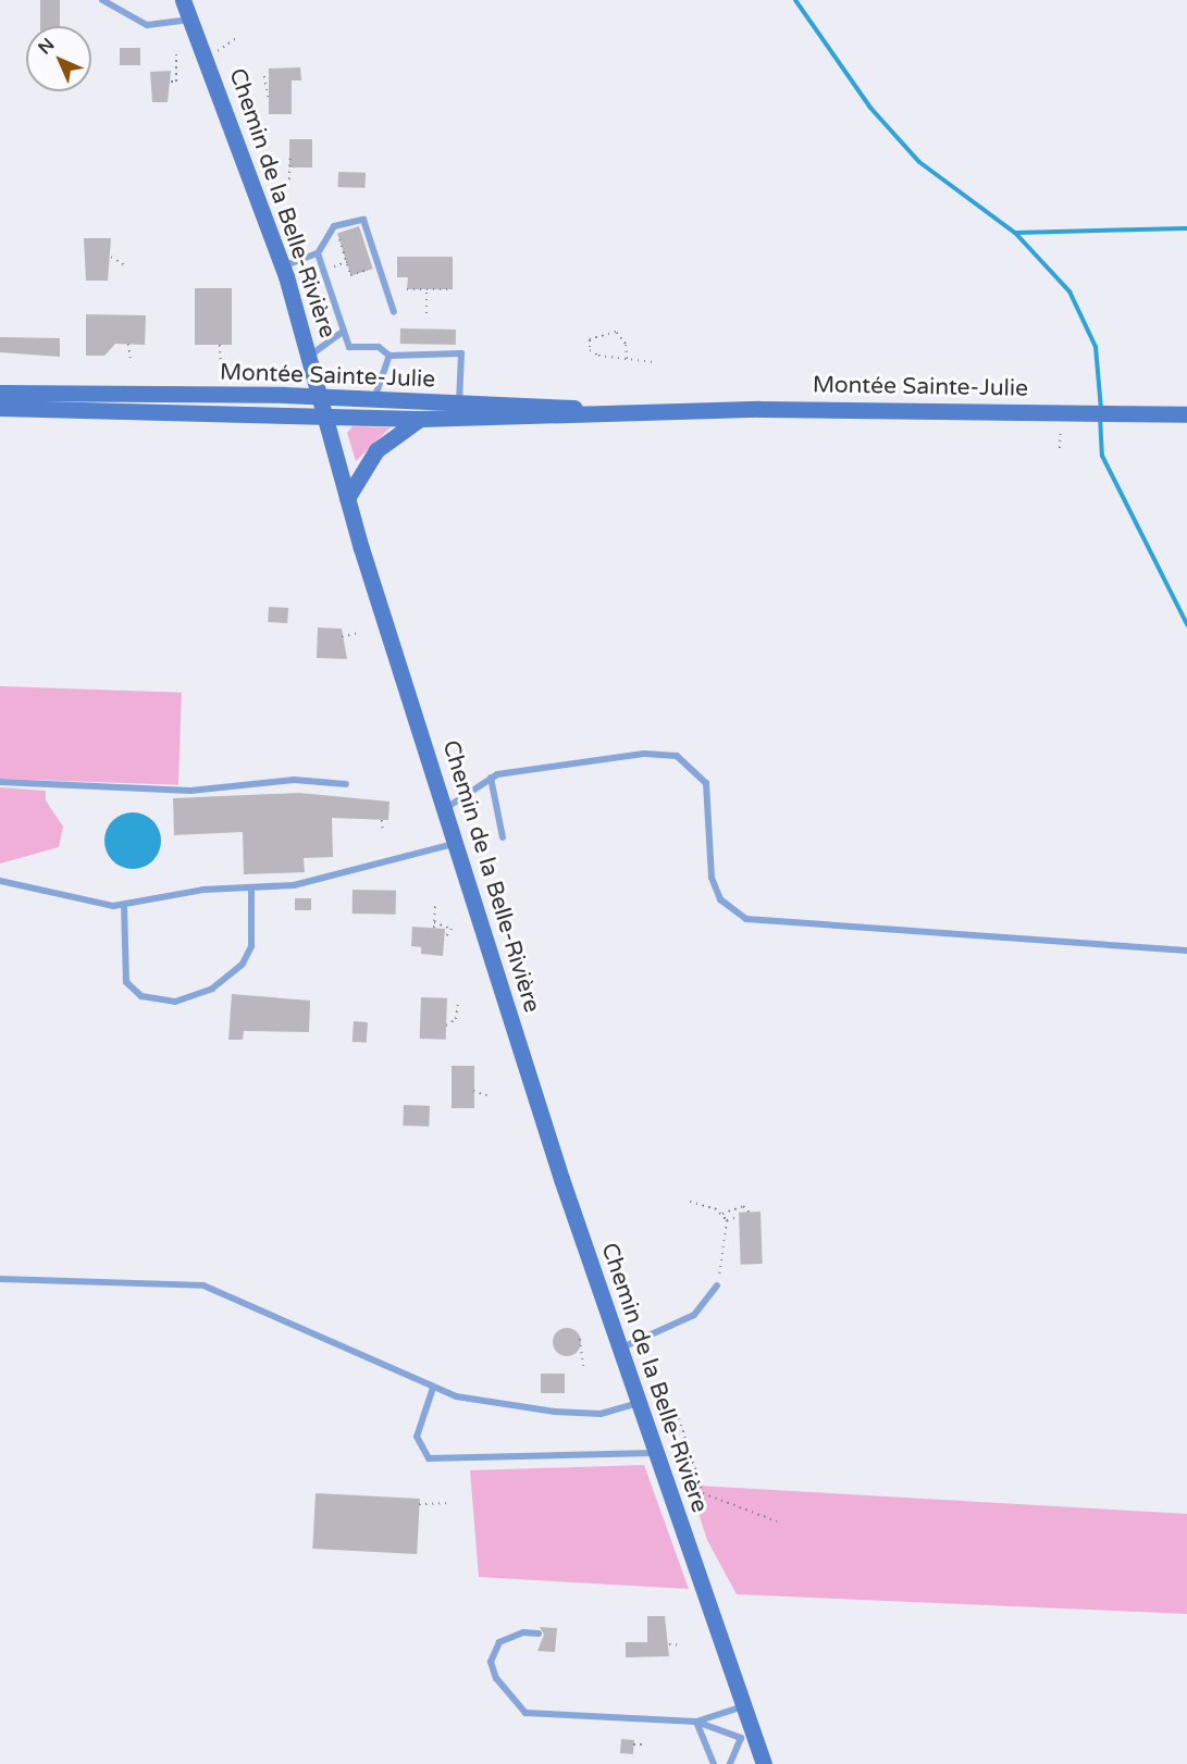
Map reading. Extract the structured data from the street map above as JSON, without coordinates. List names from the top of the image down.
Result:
{
  "streets": {
    "main road": ["Chemin de la Belle-Rivière", "Montée Sainte-Julie"]
  },
  "crossings": [
    ["Chemin de la Belle-Rivière", "Montée Sainte-Julie"]
  ],
  "north": "top left"
}
